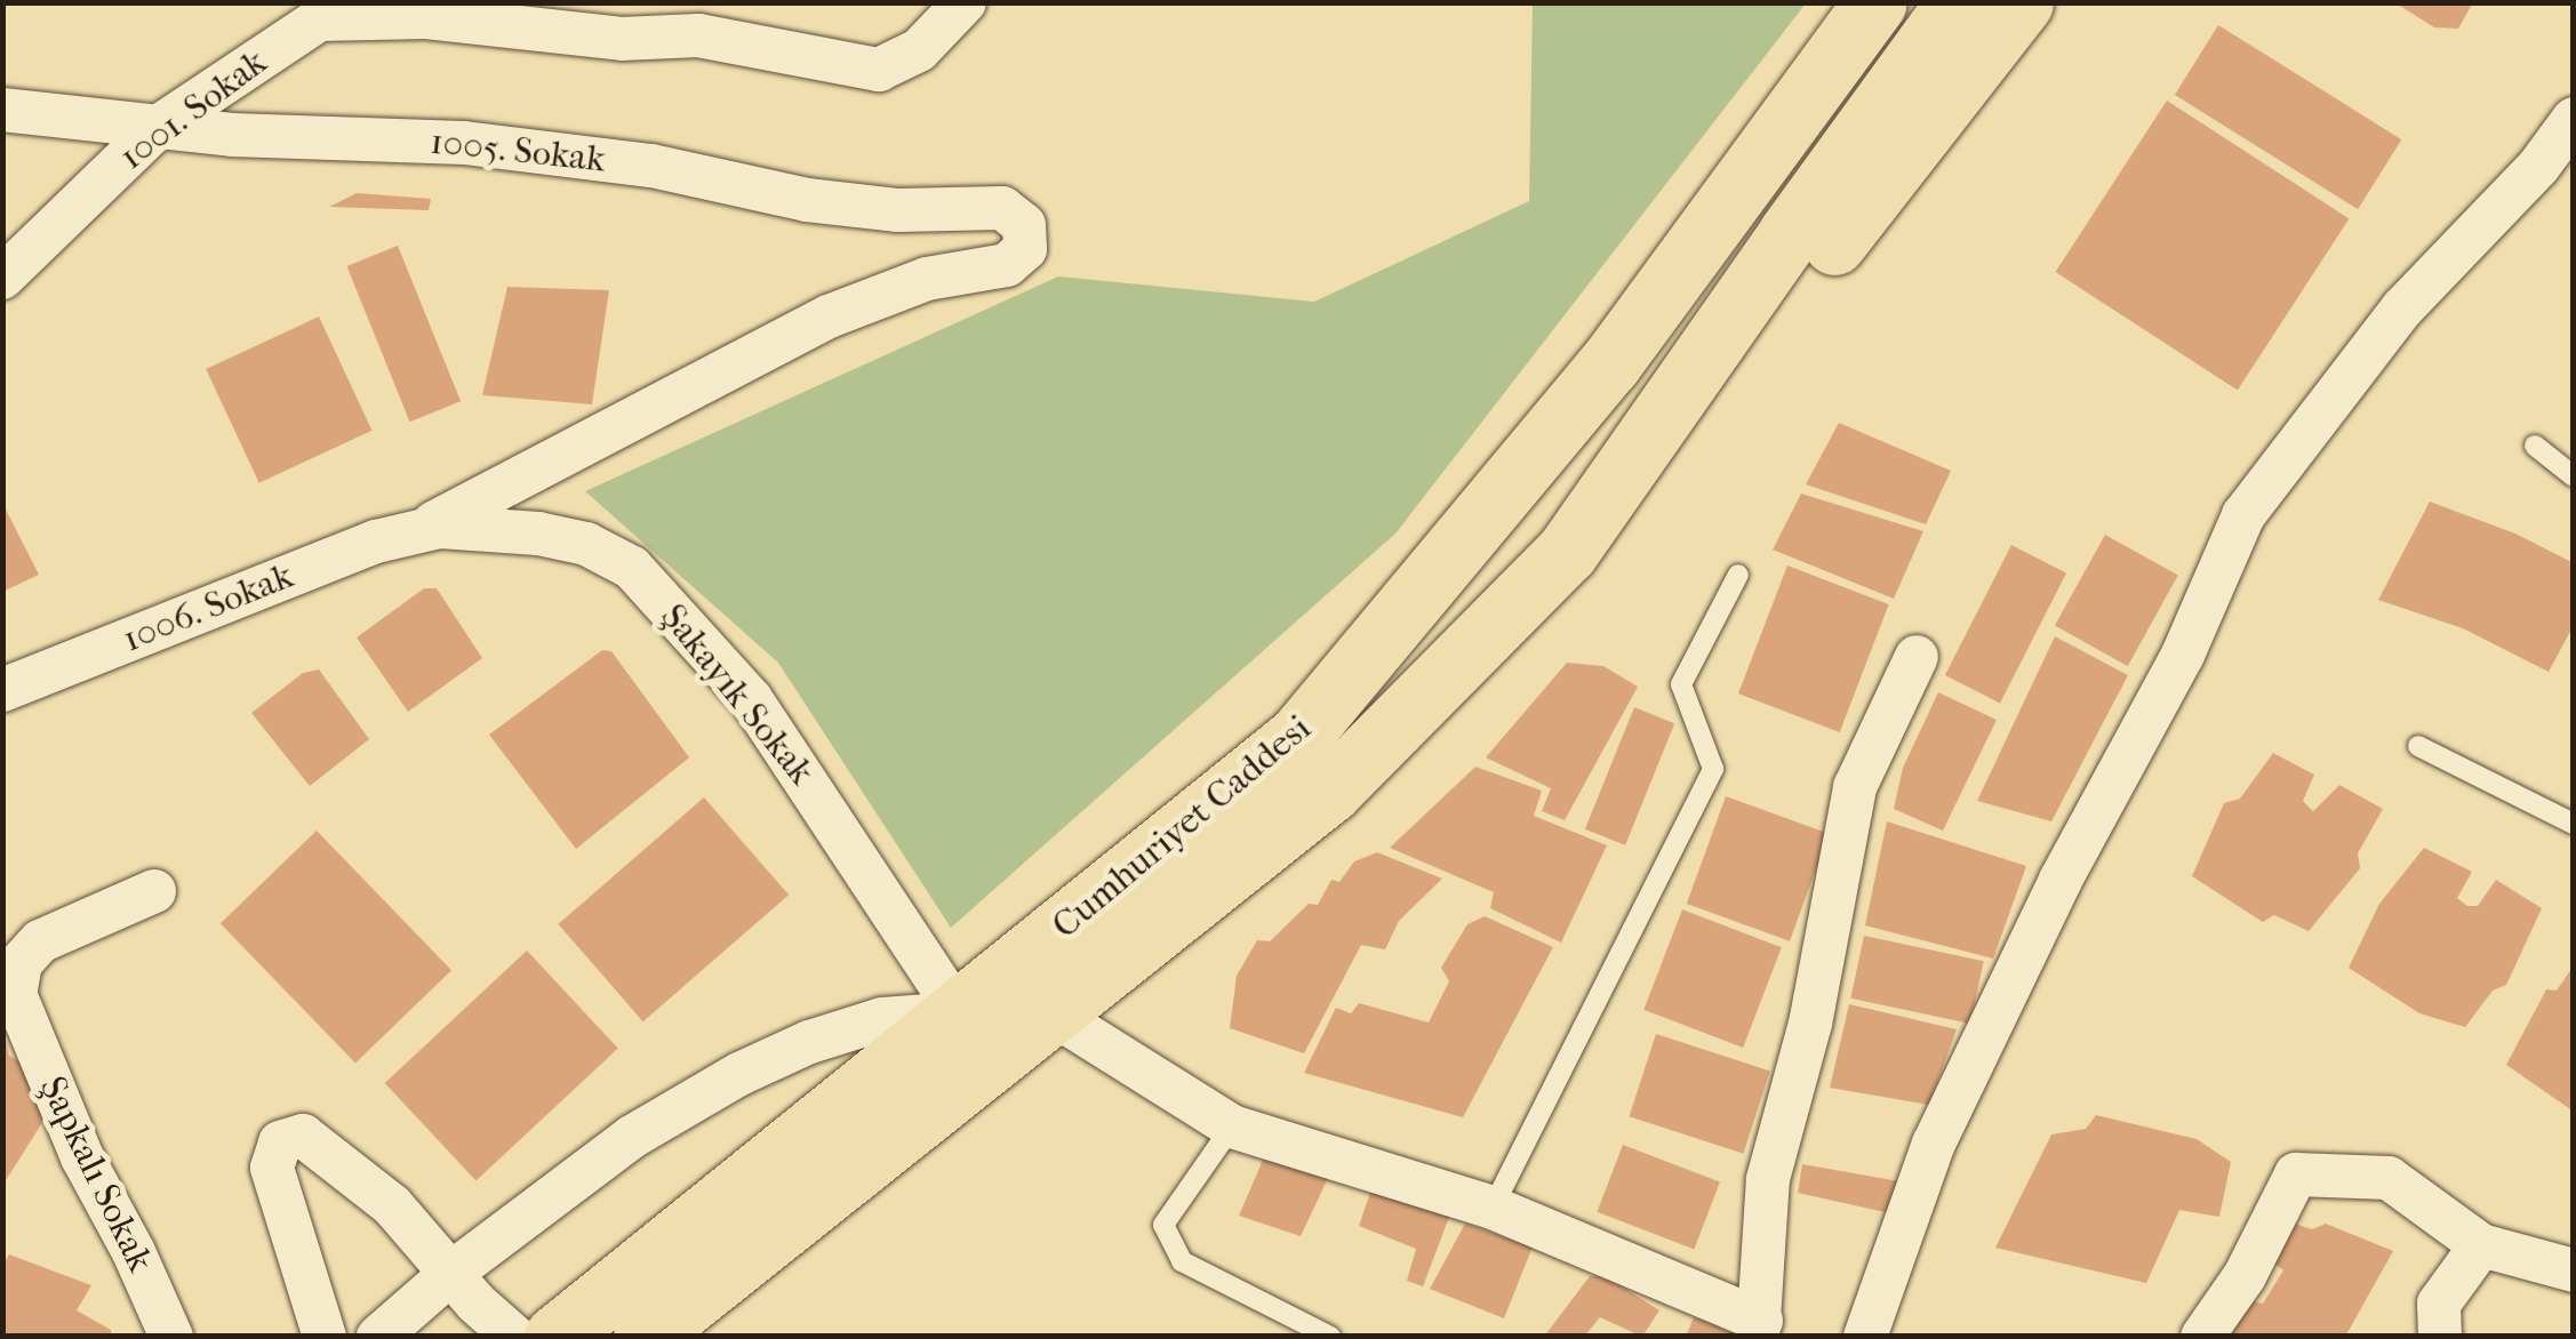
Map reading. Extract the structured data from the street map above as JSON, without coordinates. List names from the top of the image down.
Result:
{
  "streets": {
    "main road": ["Cumhuriyet Caddesi"],
    "street": [
      "1001. Sokak",
      "1005. Sokak",
      "1006. Sokak",
      "Şakayık Sokak",
      "Şapkalı Sokak"
    ]
  },
  "crossings": [
    ["1001. Sokak", "1005. Sokak"],
    ["1005. Sokak", "1006. Sokak"],
    ["1005. Sokak", "Şakayık Sokak"],
    ["1006. Sokak", "Şakayık Sokak"],
    ["Şakayık Sokak", "Cumhuriyet Caddesi"]
  ]
}
